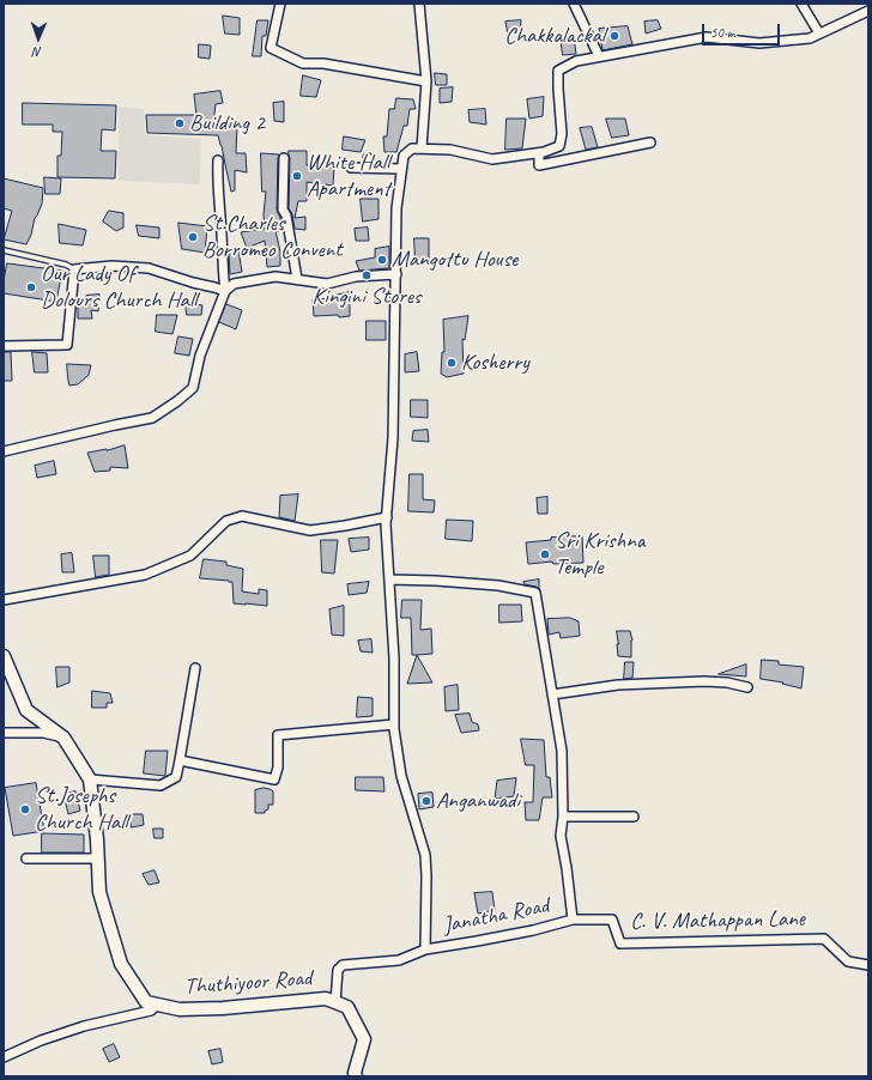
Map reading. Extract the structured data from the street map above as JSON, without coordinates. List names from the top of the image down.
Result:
{
  "streets": {
    "main road": ["Thuthiyoor Road"],
    "street": ["Janatha Road", "C. V. Mathappan Lane"]
  },
  "crossings": [
    ["Janatha Road", "C. V. Mathappan Lane"],
    ["Janatha Road", "Thuthiyoor Road"]
  ],
  "places": [
    "Chakkalackal",
    "Building 2",
    "White Hall Apartment",
    "St.Charles Borromeo Convent",
    "Mangottu House",
    "Kingini Stores",
    "Our Lady Of Dolours Church Hall",
    "Kosherry",
    "Sri Krishna Temple",
    "Anganwadi",
    "St.Josephs Church Hall"
  ],
  "scale_bar": "50 m",
  "north": "bottom"
}
